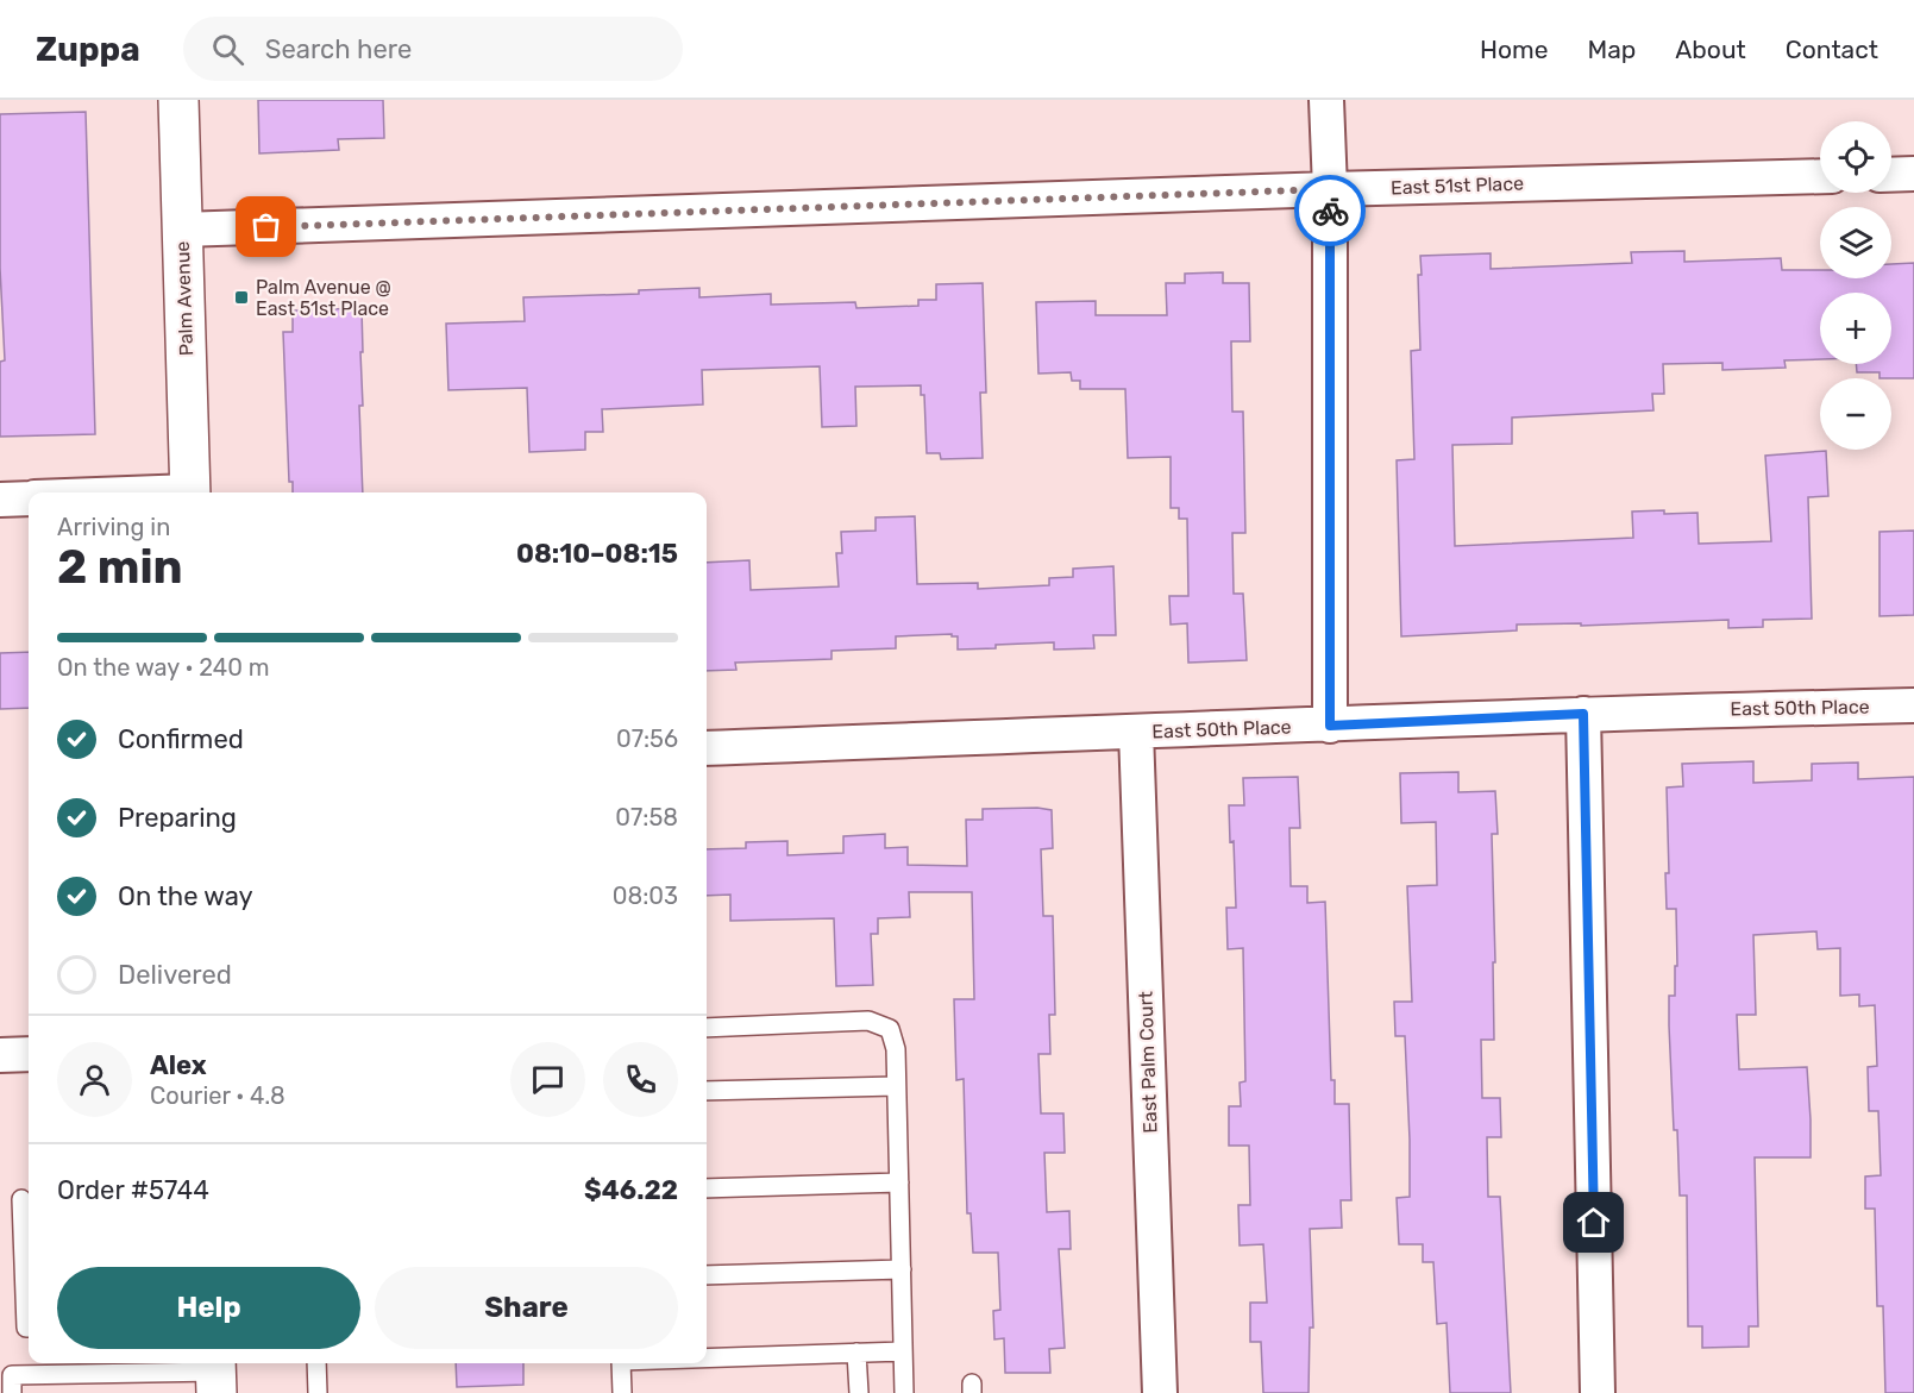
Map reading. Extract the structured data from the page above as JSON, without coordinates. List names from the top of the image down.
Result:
{
  "streets": {
    "main road": ["Palm Avenue"],
    "street": ["East 51st Place", "East 50th Place", "East Palm Court"]
  },
  "crossings": [
    ["East 51st Place", "Palm Avenue"],
    ["East 50th Place", "East Palm Court"]
  ],
  "places": {
    "transit": ["Palm Avenue @ East 51st Place"]
  },
  "page": {
    "header": "Zuppa",
    "search": "Search here",
    "nav": [
      "Home",
      "Map",
      "About",
      "Contact"
    ],
    "map_buttons": ["+", "−"],
    "heading": ["2 min", "Arriving in", "08:10–08:15"],
    "panel": [
      "Alex",
      "Courier · 4.8",
      "Order #5744",
      "$46.22"
    ],
    "bar": "On the way · 240 m",
    "list": [
      ["Confirmed", "07:56"],
      ["Preparing", "07:58"],
      ["On the way", "08:03"],
      "Delivered"
    ],
    "buttons": ["Help", "Share"]
  }
}
